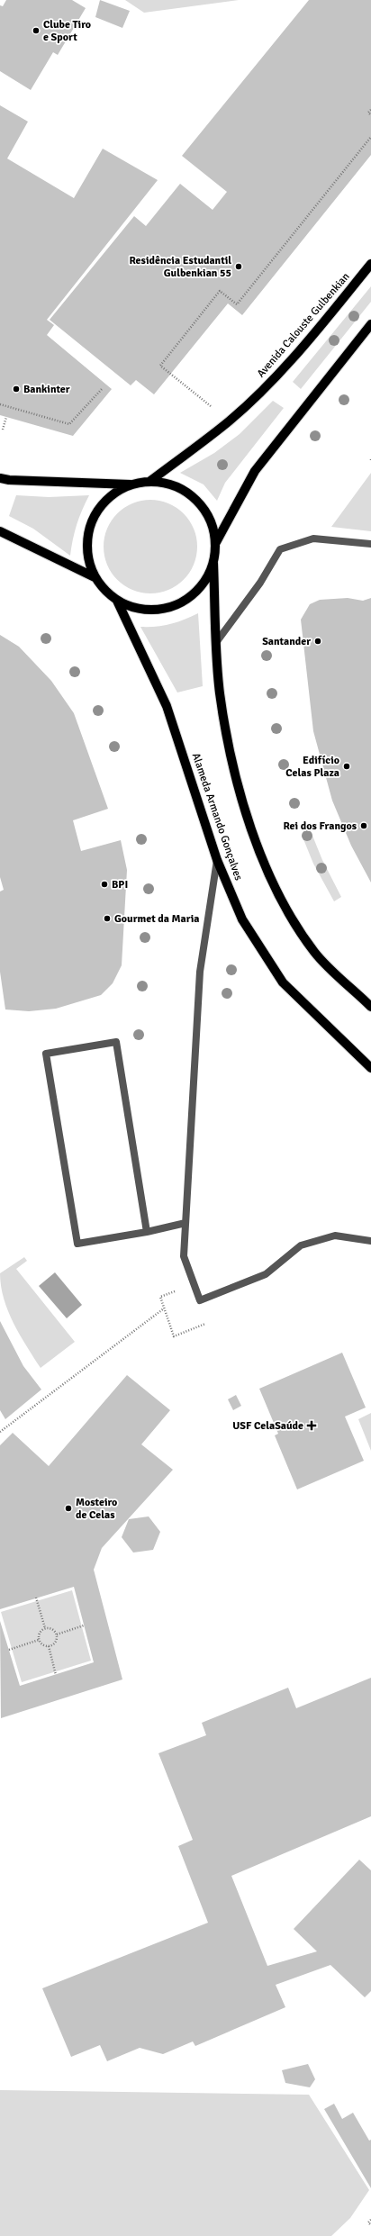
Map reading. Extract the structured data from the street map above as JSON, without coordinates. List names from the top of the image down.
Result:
{
  "streets": {
    "main road": ["Avenida Calouste Gulbenkian", "Alameda Armando Gonçalves"]
  },
  "crossings": [
    ["Avenida Calouste Gulbenkian", "Alameda Armando Gonçalves"]
  ],
  "places": {
    "other": [
      "Clube Tiro e Sport",
      "Residência Estudantil Gulbenkian 55",
      "Bankinter",
      "Santander",
      "Edifício Celas Plaza",
      "Rei dos Frangos",
      "BPI",
      "Gourmet da Maria",
      "Mosteiro de Celas"
    ],
    "health": ["USF CelaSaúde"]
  }
}
